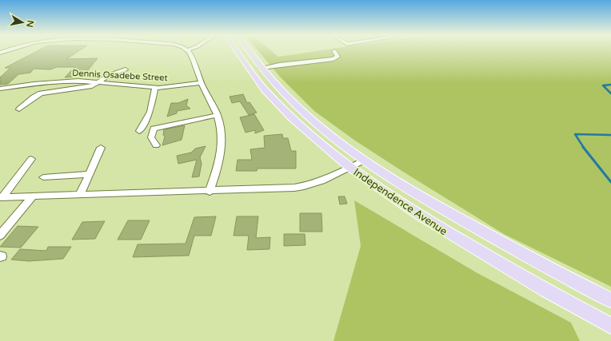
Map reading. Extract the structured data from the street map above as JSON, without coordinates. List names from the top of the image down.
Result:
{
  "streets": {
    "main road": ["Independence Avenue"],
    "street": ["Dennis Osadebe Street"]
  },
  "north": "right"
}
